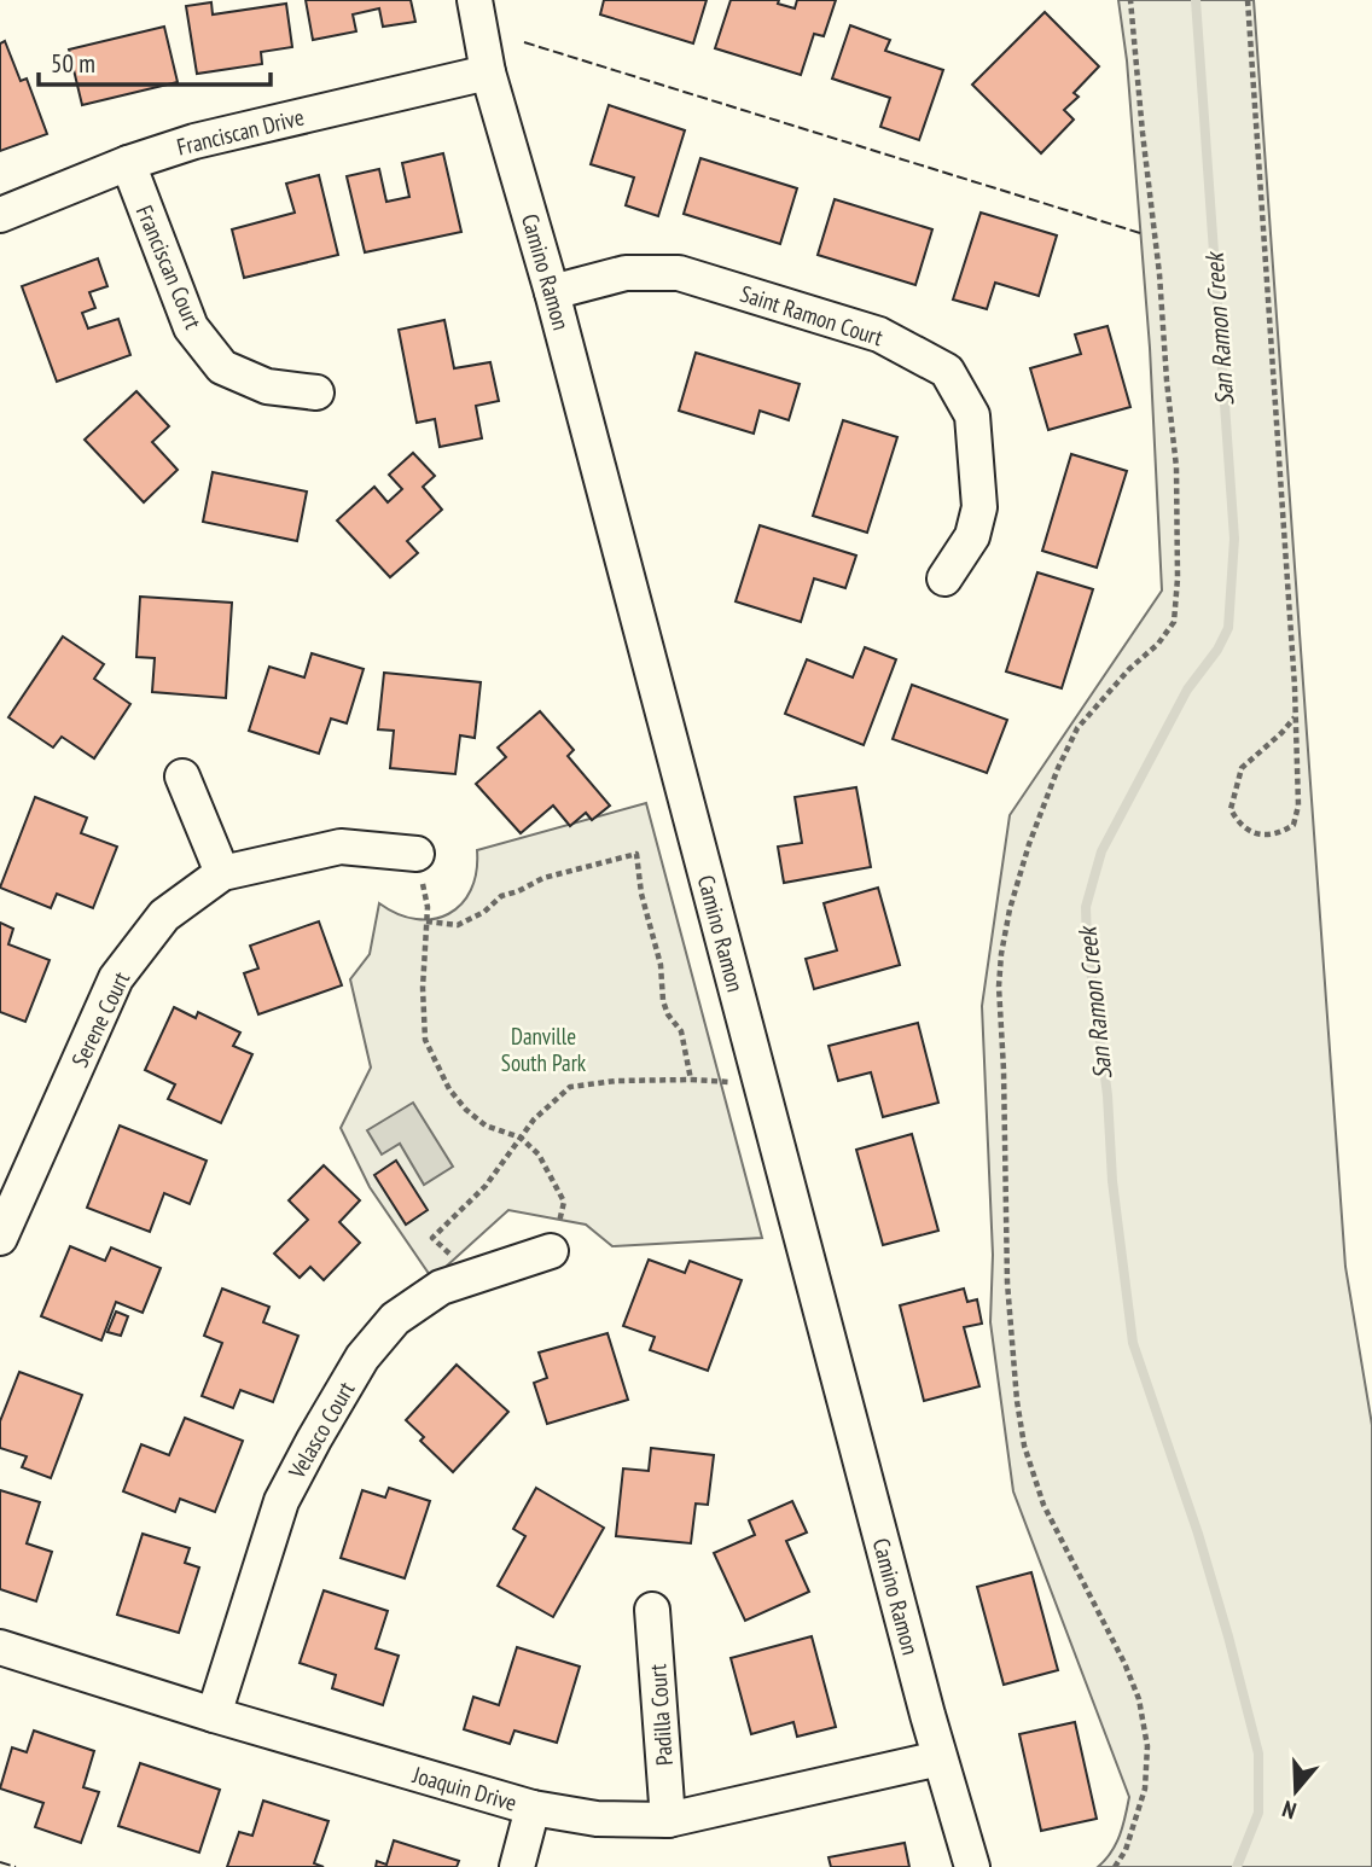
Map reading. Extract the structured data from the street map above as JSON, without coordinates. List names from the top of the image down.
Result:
{
  "streets": {
    "street": [
      "Franciscan Drive",
      "Franciscan Court",
      "Camino Ramon",
      "Saint Ramon Court",
      "Serene Court",
      "Velasco Court",
      "Padilla Court",
      "Joaquin Drive"
    ]
  },
  "crossings": [
    ["Franciscan Drive", "Franciscan Court"],
    ["Franciscan Drive", "Camino Ramon"],
    ["Camino Ramon", "Saint Ramon Court"],
    ["Camino Ramon", "Joaquin Drive"],
    ["Velasco Court", "Joaquin Drive"],
    ["Padilla Court", "Joaquin Drive"]
  ],
  "water": ["San Ramon Creek"],
  "parks": ["Danville South Park"],
  "scale_bar": "50 m",
  "north": "bottom"
}
